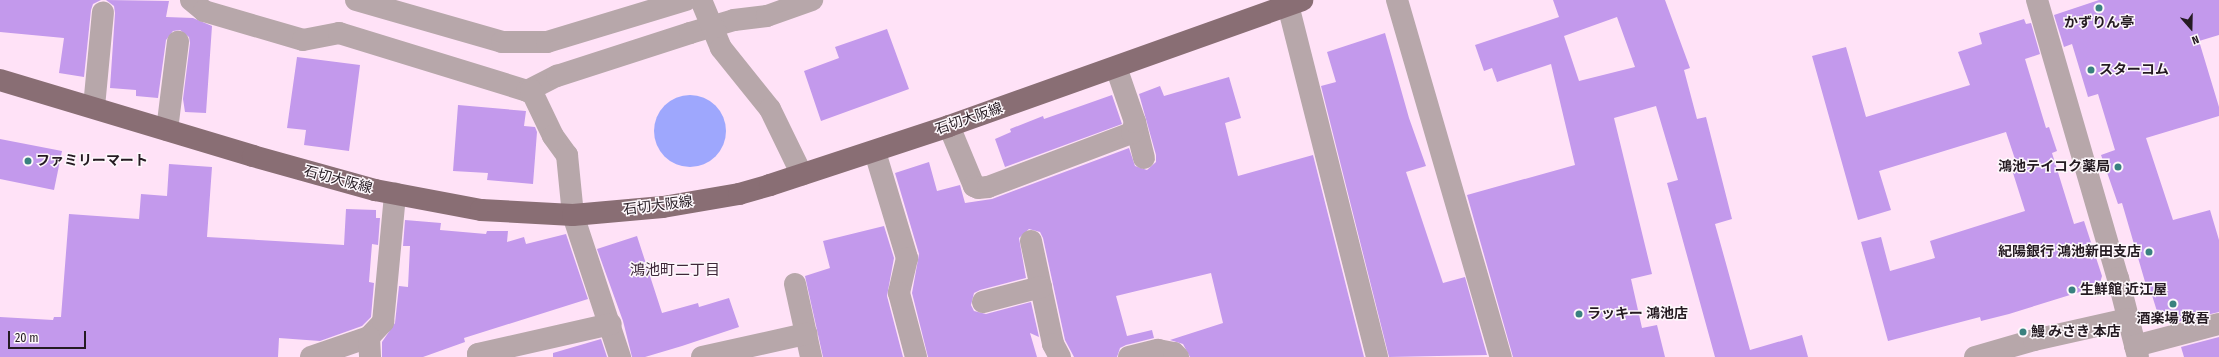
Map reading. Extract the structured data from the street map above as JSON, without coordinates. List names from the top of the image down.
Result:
{
  "streets": {
    "main road": ["石切大阪線"]
  },
  "districts": ["鴻池町二丁目"],
  "places": [
    "かずりん亭",
    "スターコム",
    "ファミリーマート",
    "鴻池テイコク薬局",
    "紀陽銀行 鴻池新田支店",
    "生鮮館 近江屋",
    "酒楽場 敬吾",
    "ラッキー 鴻池店",
    "鰻 みさき 本店"
  ],
  "scale_bar": "20 m",
  "north": "bottom"
}
